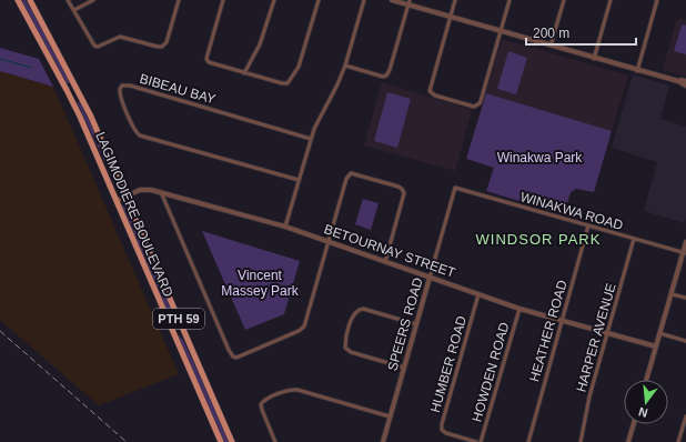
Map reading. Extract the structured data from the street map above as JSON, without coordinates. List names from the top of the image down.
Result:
{
  "streets": {
    "main road": ["LAGIMODIERE BOULEVARD", "PTH 59"],
    "street": [
      "BIBEAU BAY",
      "WINAKWA ROAD",
      "BETOURNAY STREET",
      "SPEERS ROAD",
      "HEATHER ROAD",
      "HARPER AVENUE",
      "HUMBER ROAD",
      "HOWDEN ROAD"
    ]
  },
  "crossings": [
    ["WINAKWA ROAD", "SPEERS ROAD"],
    ["WINAKWA ROAD", "HEATHER ROAD"],
    ["WINAKWA ROAD", "HARPER AVENUE"],
    ["LAGIMODIERE BOULEVARD", "BETOURNAY STREET"],
    ["BETOURNAY STREET", "SPEERS ROAD"],
    ["BETOURNAY STREET", "HEATHER ROAD"],
    ["BETOURNAY STREET", "HARPER AVENUE"],
    ["BETOURNAY STREET", "HUMBER ROAD"],
    ["BETOURNAY STREET", "HOWDEN ROAD"]
  ],
  "districts": ["WINDSOR PARK"],
  "parks": ["Winakwa Park", "Vincent Massey Park"],
  "scale_bar": "200 m",
  "north": "bottom"
}
